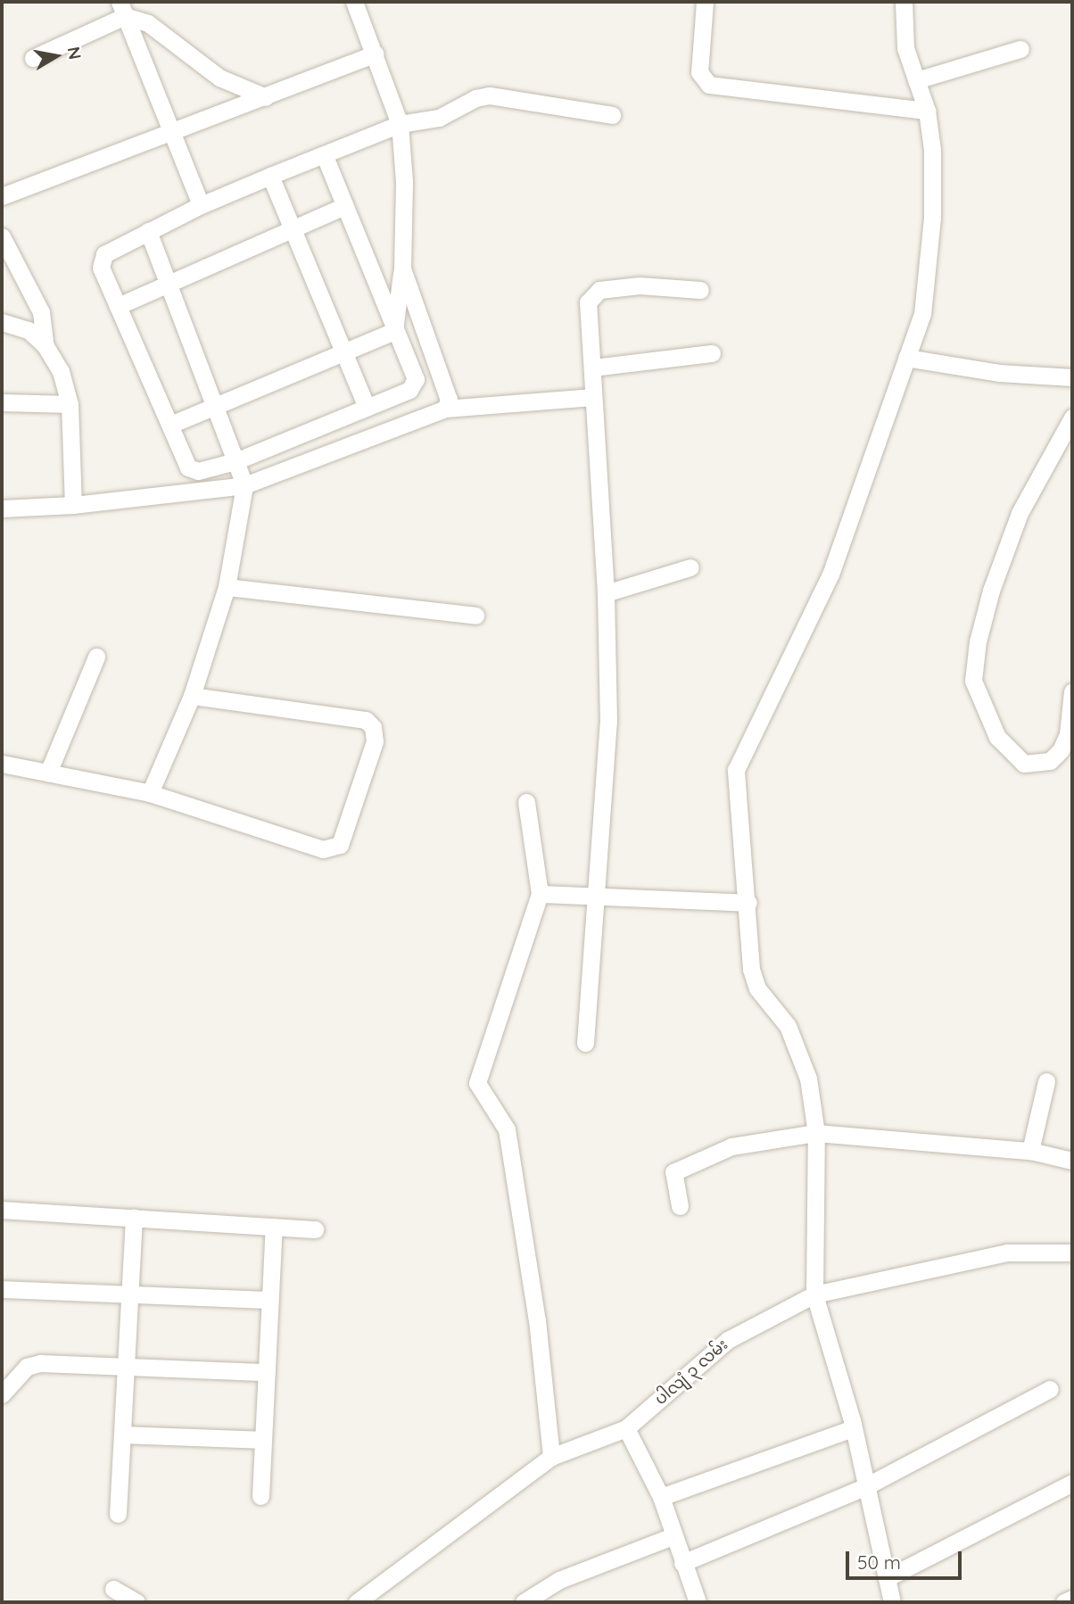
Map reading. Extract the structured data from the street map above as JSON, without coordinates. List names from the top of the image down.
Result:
{
  "streets": {
    "street": ["ပါလျံ ၃ လမ်း"]
  },
  "scale_bar": "50 m",
  "north": "right"
}
